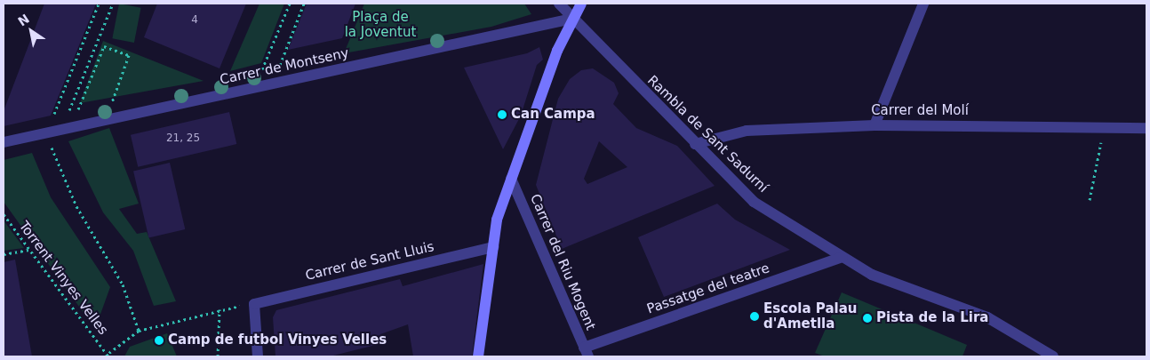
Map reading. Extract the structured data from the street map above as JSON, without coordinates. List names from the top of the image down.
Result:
{
  "streets": {
    "street": [
      "Carrer de Montseny",
      "Carrer del Molí",
      "Rambla de Sant Sadurní",
      "Carrer de Sant Lluis",
      "Carrer del Riu Mogent",
      "Passatge del teatre"
    ],
    "path": ["Torrent Vinyes Velles"]
  },
  "crossings": [
    ["Carrer de Montseny", "Rambla de Sant Sadurní"],
    ["Carrer del Molí", "Rambla de Sant Sadurní"],
    ["Rambla de Sant Sadurní", "Passatge del teatre"],
    ["Carrer de Sant Lluis", "Torrent Vinyes Velles"],
    ["Carrer del Riu Mogent", "Passatge del teatre"]
  ],
  "parks": ["Plaça de la Joventut"],
  "places": [
    "Can Campa",
    "Escola Palau d'Ametlla",
    "Pista de la Lira",
    "Camp de futbol Vinyes Velles"
  ],
  "house_numbers": ["4", "21, 25"],
  "north": "top left"
}
